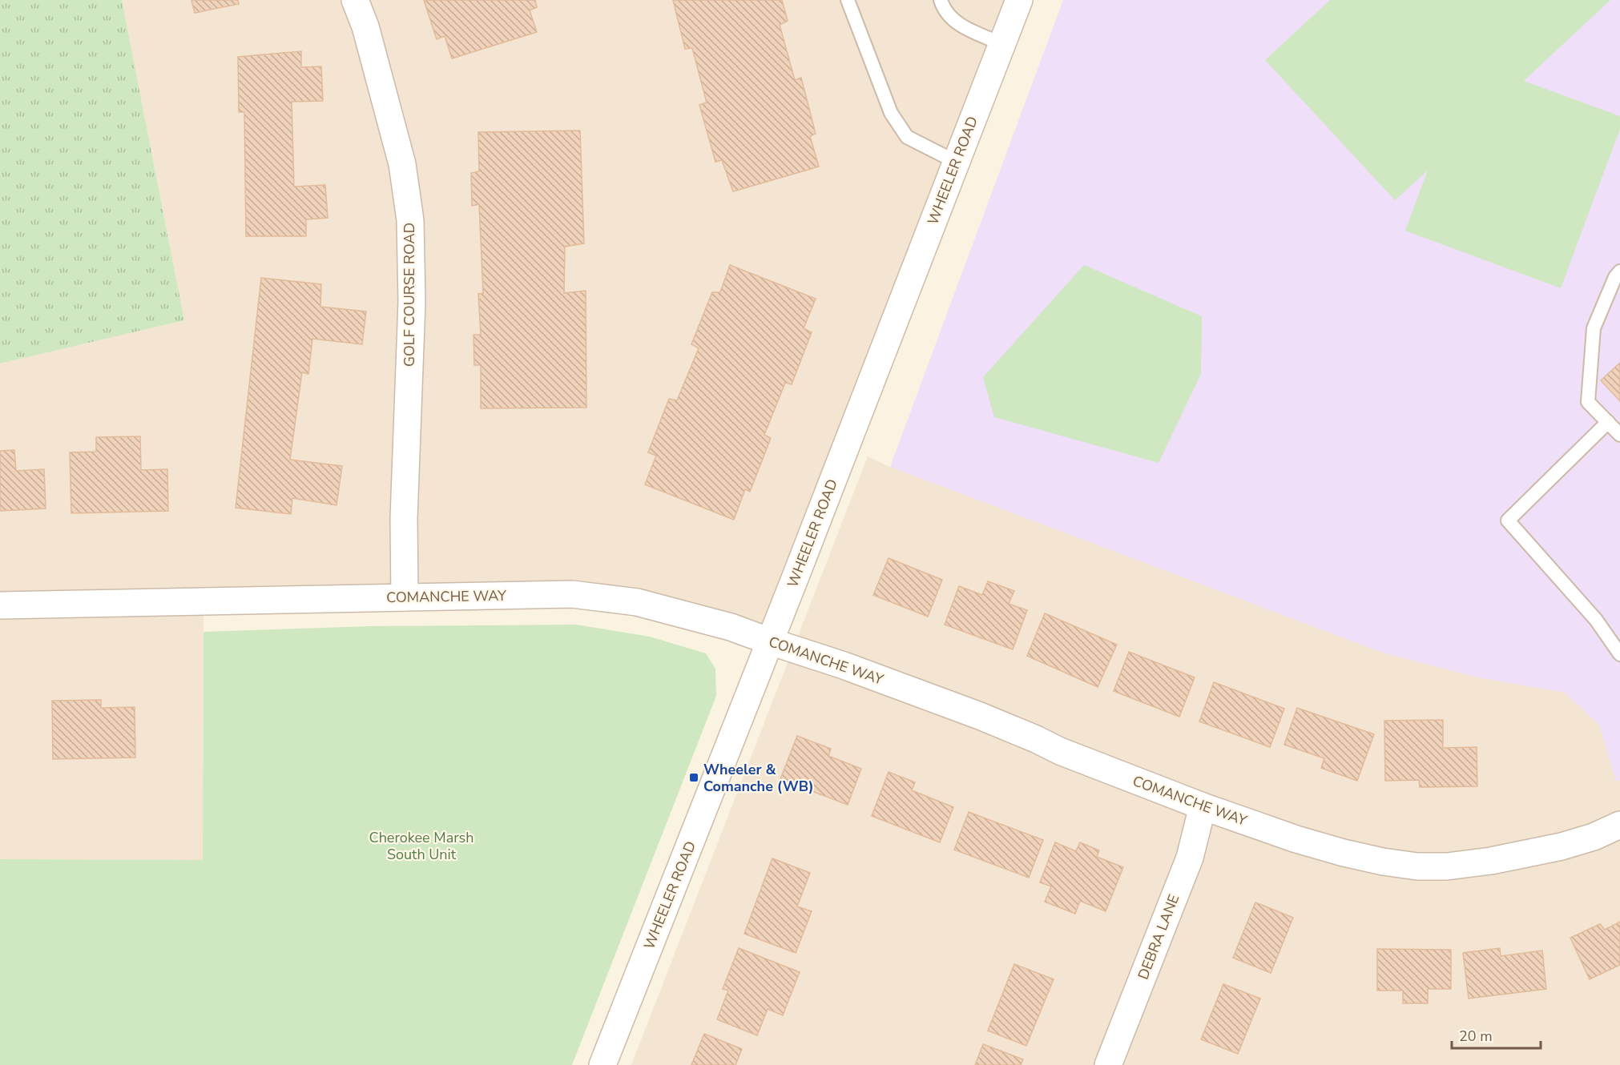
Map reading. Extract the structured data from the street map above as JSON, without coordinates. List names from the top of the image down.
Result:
{
  "streets": {
    "street": [
      "WHEELER ROAD",
      "GOLF COURSE ROAD",
      "COMANCHE WAY",
      "DEBRA LANE"
    ]
  },
  "crossings": [
    ["WHEELER ROAD", "COMANCHE WAY"],
    ["GOLF COURSE ROAD", "COMANCHE WAY"],
    ["COMANCHE WAY", "DEBRA LANE"]
  ],
  "parks": ["Cherokee Marsh South Unit"],
  "places": {
    "transit": ["Wheeler & Comanche (WB)"]
  },
  "scale_bar": "20 m"
}
